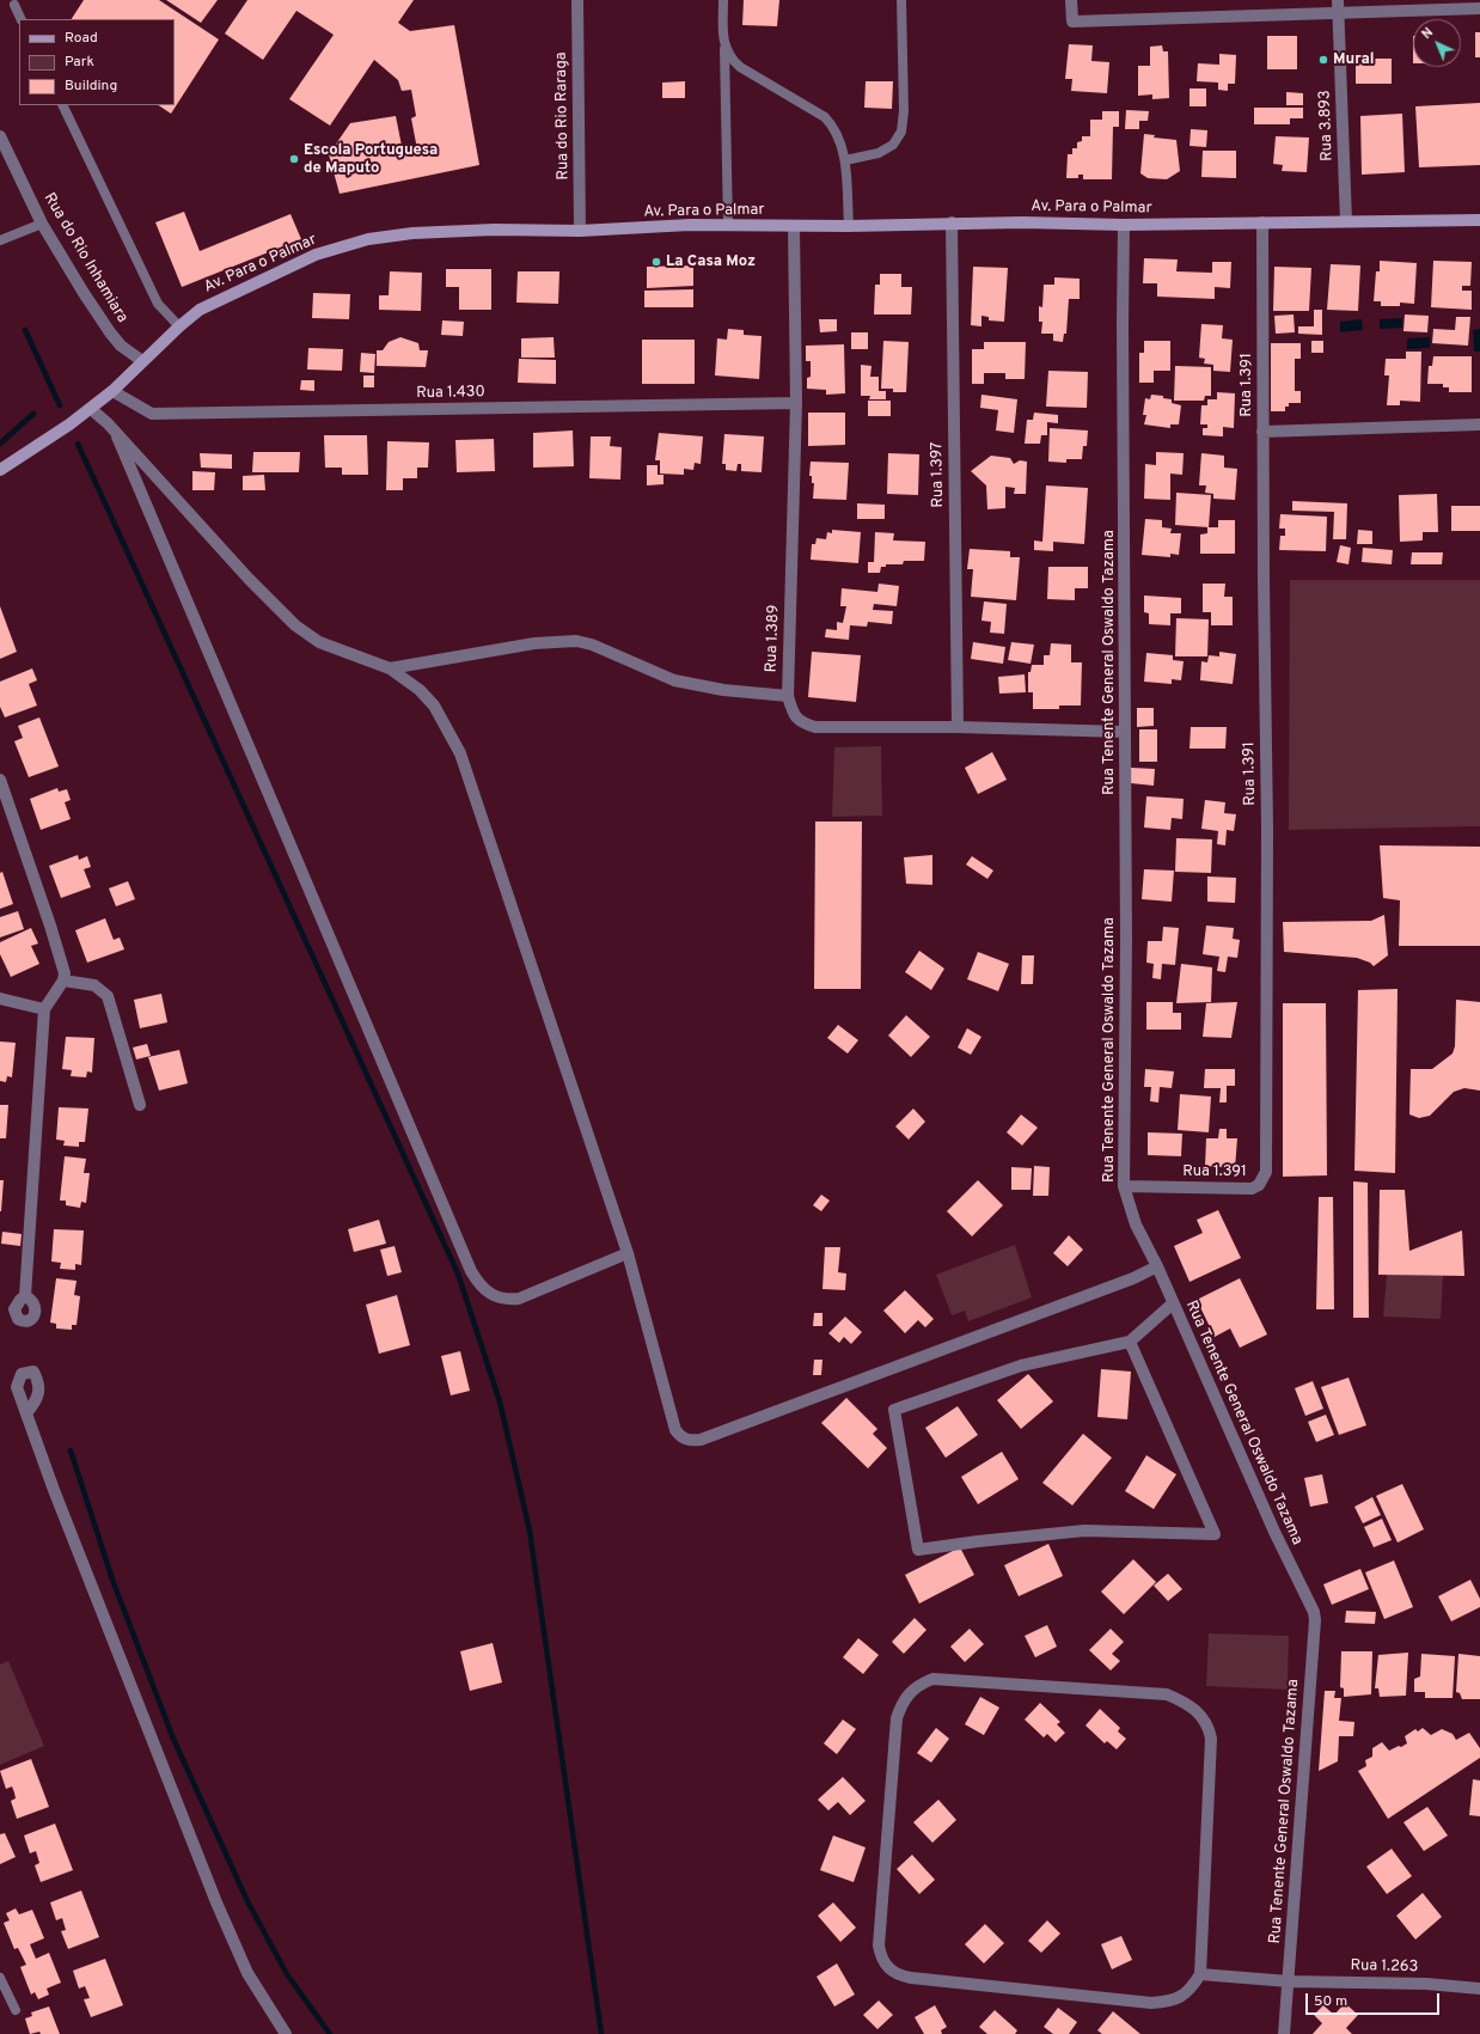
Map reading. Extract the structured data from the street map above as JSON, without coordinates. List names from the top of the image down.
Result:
{
  "streets": {
    "main road": ["Av. Para o Palmar"],
    "street": [
      "Rua do Rio Raraga",
      "Rua 3.893",
      "Rua do Rio Inhamiara",
      "Rua 1.391",
      "Rua 1.430",
      "Rua 1.397",
      "Rua 1.389",
      "Rua Tenente General Oswaldo Tazama",
      "Rua 1.263"
    ]
  },
  "crossings": [
    ["Rua do Rio Raraga", "Av. Para o Palmar"],
    ["Rua 3.893", "Av. Para o Palmar"],
    ["Av. Para o Palmar", "Rua do Rio Inhamiara"],
    ["Av. Para o Palmar", "Rua 1.391"],
    ["Av. Para o Palmar", "Rua 1.430"],
    ["Av. Para o Palmar", "Rua 1.397"],
    ["Av. Para o Palmar", "Rua 1.389"],
    ["Av. Para o Palmar", "Rua Tenente General Oswaldo Tazama"],
    ["Rua 1.391", "Rua Tenente General Oswaldo Tazama"],
    ["Rua 1.430", "Rua 1.389"],
    ["Rua 1.397", "Rua 1.389"],
    ["Rua 1.389", "Rua Tenente General Oswaldo Tazama"],
    ["Rua Tenente General Oswaldo Tazama", "Rua 1.263"]
  ],
  "places": ["Mural", "Escola Portuguesa de Maputo", "La Casa Moz"],
  "legend": ["Road", "Park", "Building"],
  "scale_bar": "50 m",
  "north": "top left"
}
